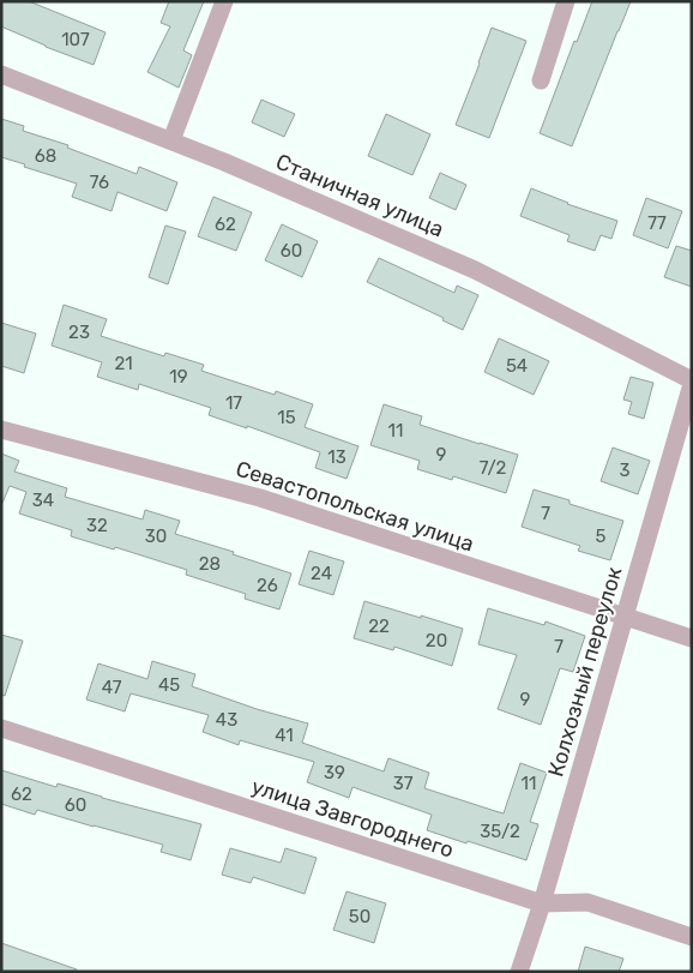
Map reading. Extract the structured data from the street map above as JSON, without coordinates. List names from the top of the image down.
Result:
{
  "streets": {
    "street": [
      "Станичная улица",
      "Севастопольская улица",
      "Колхозный переулок",
      "улица Завгороднего"
    ]
  },
  "crossings": [
    ["Станичная улица", "Колхозный переулок"],
    ["Севастопольская улица", "Колхозный переулок"],
    ["Колхозный переулок", "улица Завгороднего"]
  ],
  "house_numbers": [
    "107",
    "68",
    "76",
    "77",
    "62",
    "60",
    "23",
    "21",
    "54",
    "19",
    "17",
    "15",
    "11",
    "9",
    "13",
    "7/2",
    "3",
    "34",
    "7",
    "32",
    "30",
    "5",
    "28",
    "24",
    "26",
    "22",
    "20",
    "7",
    "45",
    "47",
    "9",
    "43",
    "41",
    "39",
    "37",
    "11",
    "62",
    "60",
    "35/2",
    "50"
  ]
}
